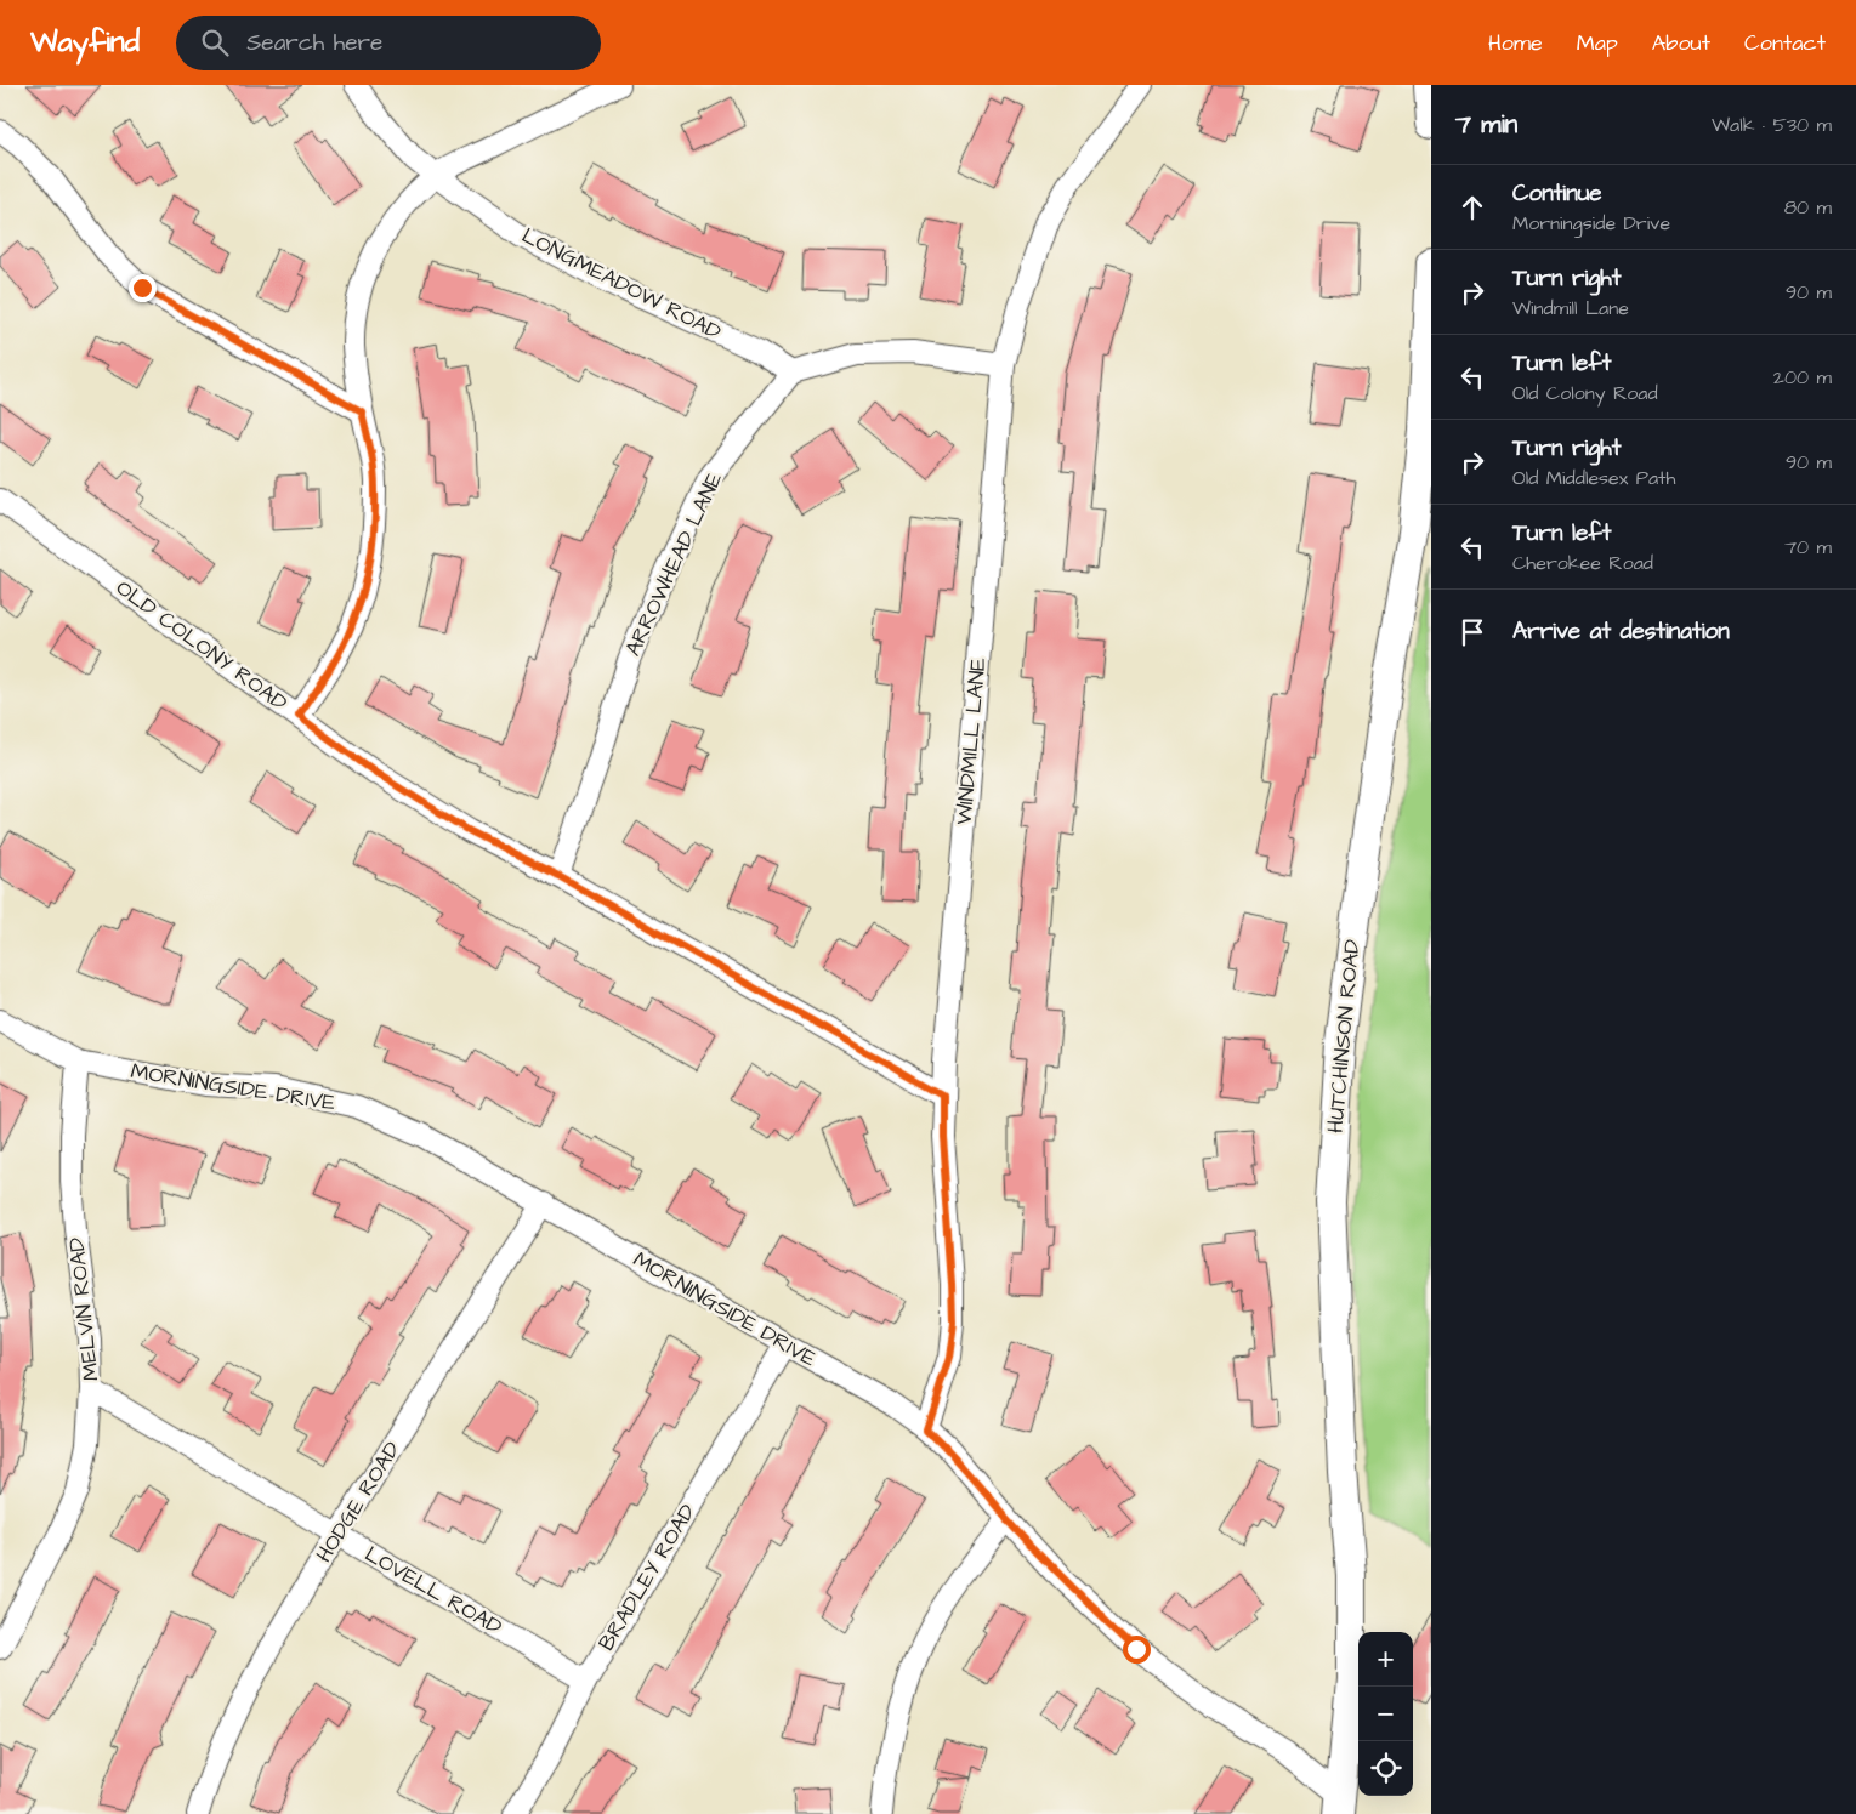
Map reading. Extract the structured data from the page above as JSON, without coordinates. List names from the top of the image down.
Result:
{
  "streets": {
    "street": [
      "LONGMEADOW ROAD",
      "ARROWHEAD LANE",
      "OLD COLONY ROAD",
      "WINDMILL LANE",
      "HUTCHINSON ROAD",
      "MORNINGSIDE DRIVE",
      "MELVIN ROAD",
      "HODGE ROAD",
      "BRADLEY ROAD",
      "LOVELL ROAD"
    ]
  },
  "crossings": [
    ["LONGMEADOW ROAD", "ARROWHEAD LANE"],
    ["ARROWHEAD LANE", "OLD COLONY ROAD"],
    ["OLD COLONY ROAD", "WINDMILL LANE"],
    ["WINDMILL LANE", "MORNINGSIDE DRIVE"],
    ["HUTCHINSON ROAD", "MORNINGSIDE DRIVE"],
    ["MORNINGSIDE DRIVE", "MELVIN ROAD"],
    ["MORNINGSIDE DRIVE", "HODGE ROAD"],
    ["MORNINGSIDE DRIVE", "BRADLEY ROAD"],
    ["MELVIN ROAD", "LOVELL ROAD"],
    ["HODGE ROAD", "LOVELL ROAD"],
    ["BRADLEY ROAD", "LOVELL ROAD"]
  ],
  "page": {
    "header": "Wayfind",
    "search": "Search here",
    "nav": [
      "Home",
      "Map",
      "About",
      "Contact"
    ],
    "heading": ["7 min", "Walk · 530 m"],
    "list": [
      ["Continue", "Morningside Drive", "80 m"],
      ["Turn right", "Windmill Lane", "90 m"],
      ["Turn left", "Old Colony Road", "200 m"],
      ["Turn right", "Old Middlesex Path", "90 m"],
      ["Turn left", "Cherokee Road", "70 m"],
      "Arrive at destination"
    ],
    "map_buttons": ["+", "−"]
  }
}
